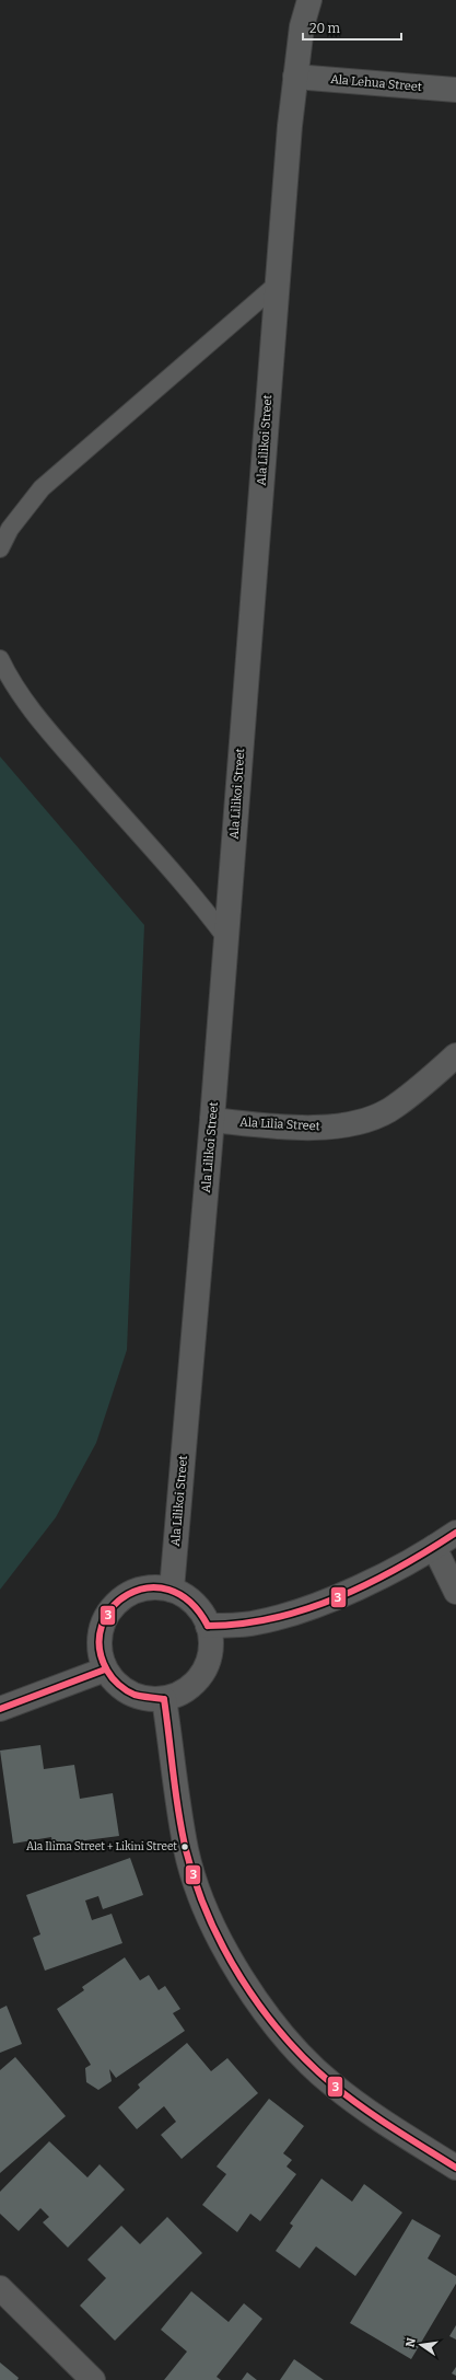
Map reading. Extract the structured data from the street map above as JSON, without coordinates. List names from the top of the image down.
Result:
{
  "streets": {
    "street": ["Ala Lehua Street", "Ala Lilikoi Street", "Ala Līlia Street"]
  },
  "crossings": [
    ["Ala Lehua Street", "Ala Lilikoi Street"],
    ["Ala Lilikoi Street", "Ala Līlia Street"]
  ],
  "places": ["Ala Ilima Street + Likini Street"],
  "lines": ["transit line 3"],
  "scale_bar": "20 m",
  "north": "left"
}
